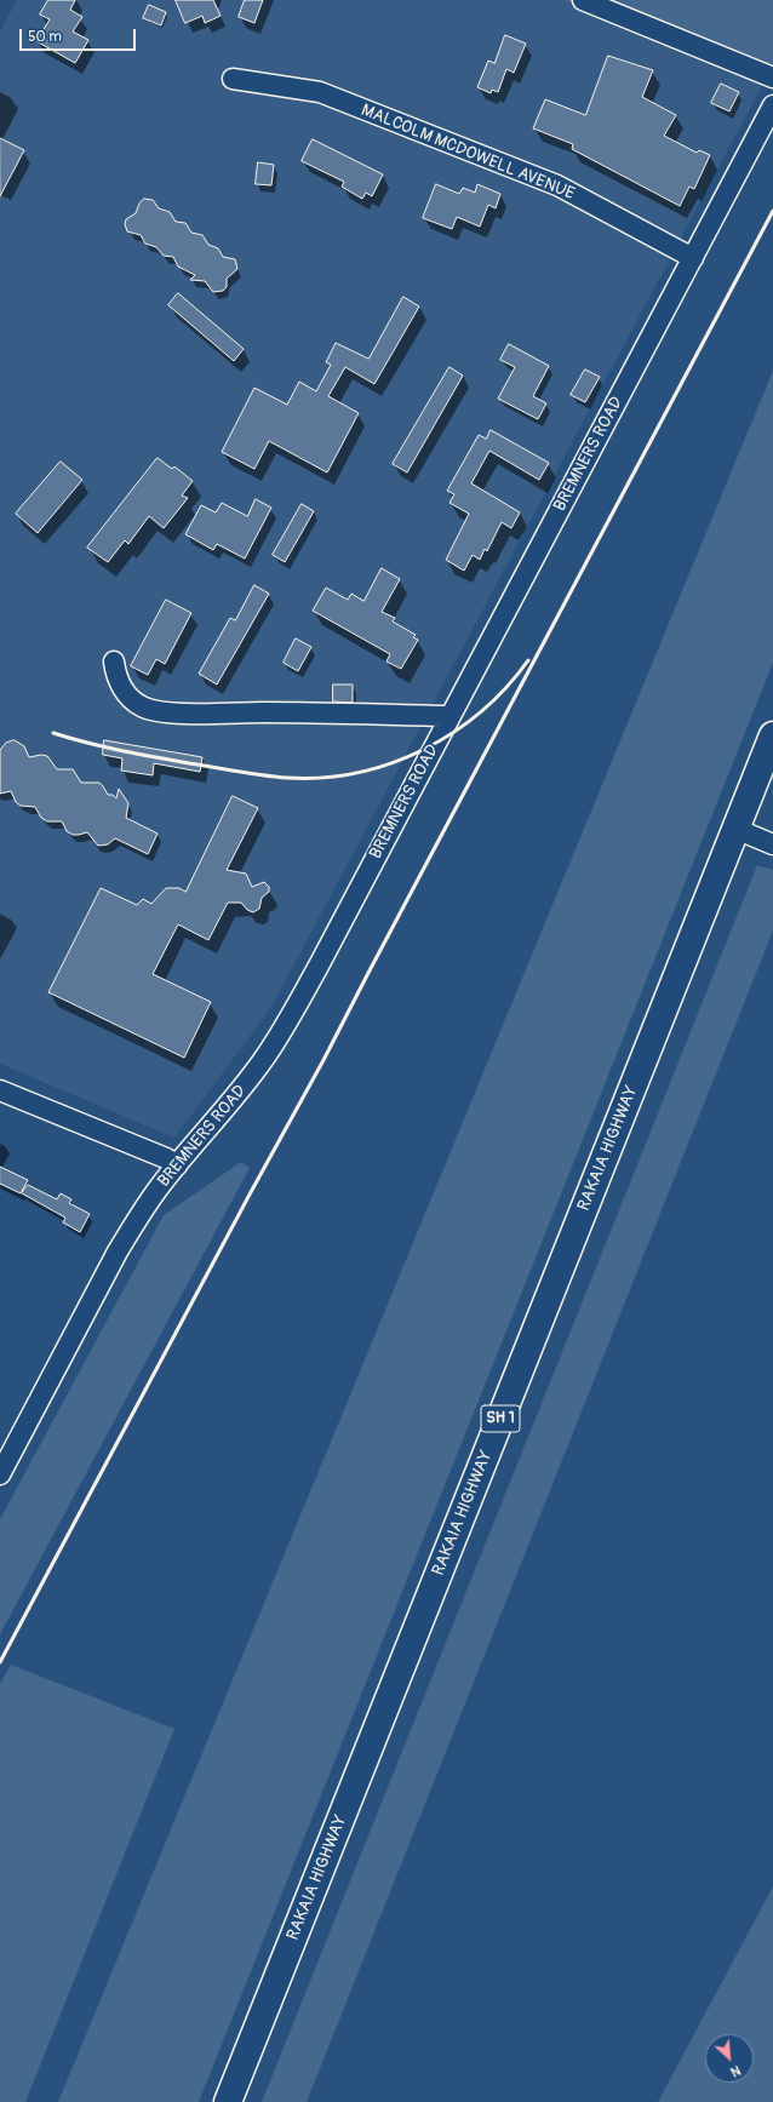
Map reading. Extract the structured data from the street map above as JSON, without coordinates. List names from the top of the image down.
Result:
{
  "streets": {
    "highway": ["RAKAIA HIGHWAY", "SH 1"],
    "street": ["MALCOLM MCDOWELL AVENUE", "BREMNERS ROAD"]
  },
  "crossings": [
    ["MALCOLM MCDOWELL AVENUE", "BREMNERS ROAD"]
  ],
  "scale_bar": "50 m",
  "north": "bottom right"
}
